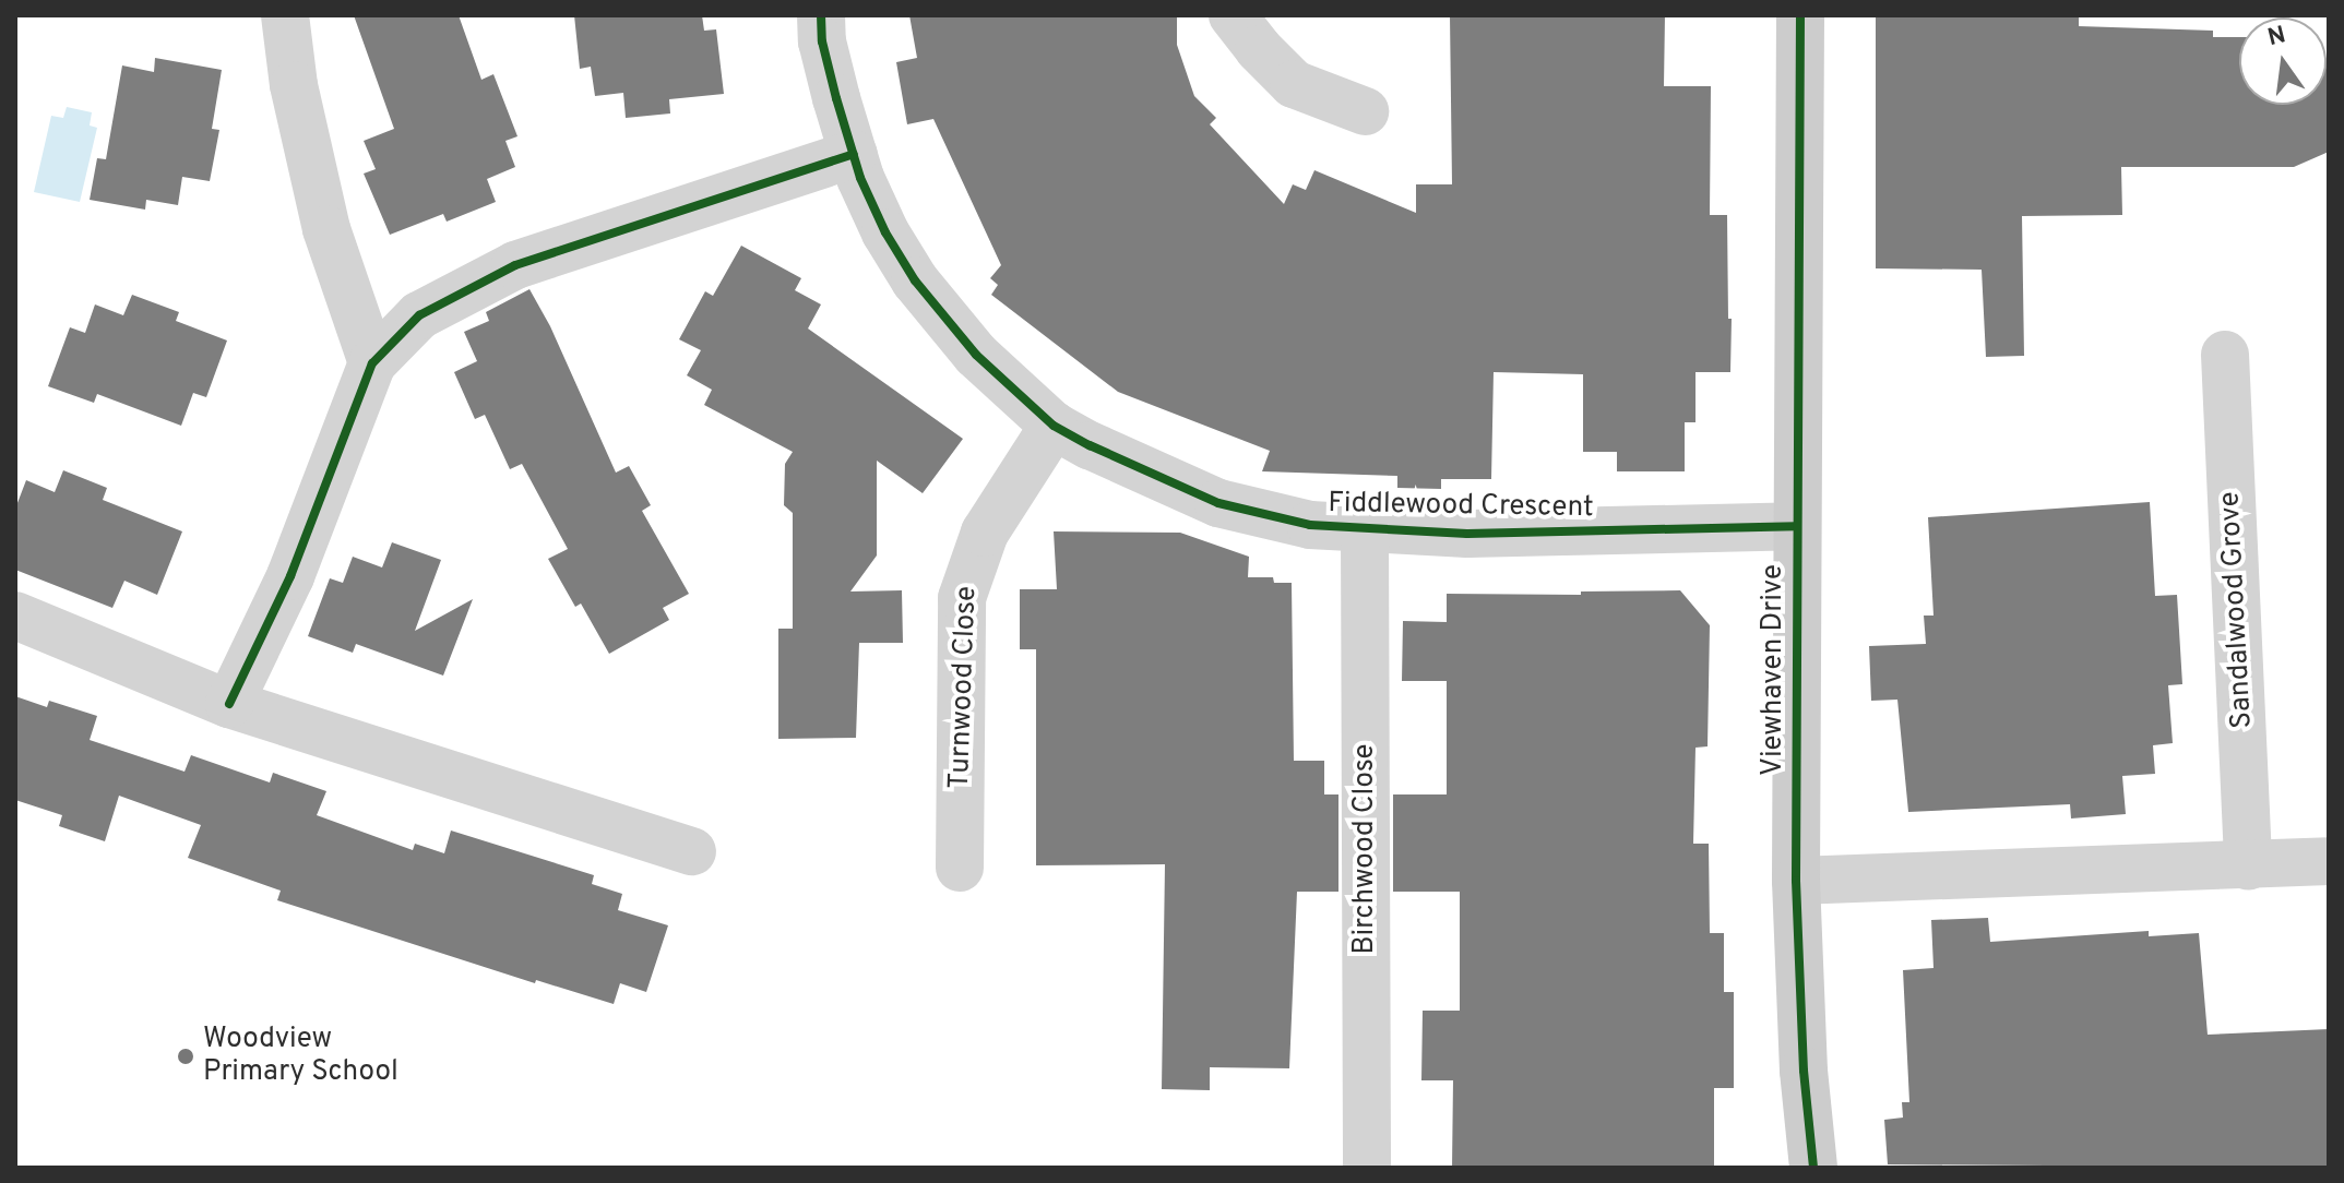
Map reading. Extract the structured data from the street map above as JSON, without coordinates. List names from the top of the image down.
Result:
{
  "streets": {
    "street": [
      "Fiddlewood Crescent",
      "Sandalwood Grove",
      "Viewhaven Drive",
      "Turnwood Close",
      "Birchwood Close"
    ]
  },
  "crossings": [
    ["Fiddlewood Crescent", "Viewhaven Drive"],
    ["Fiddlewood Crescent", "Turnwood Close"],
    ["Fiddlewood Crescent", "Birchwood Close"]
  ],
  "places": ["Woodview Primary School"],
  "north": "top"
}
